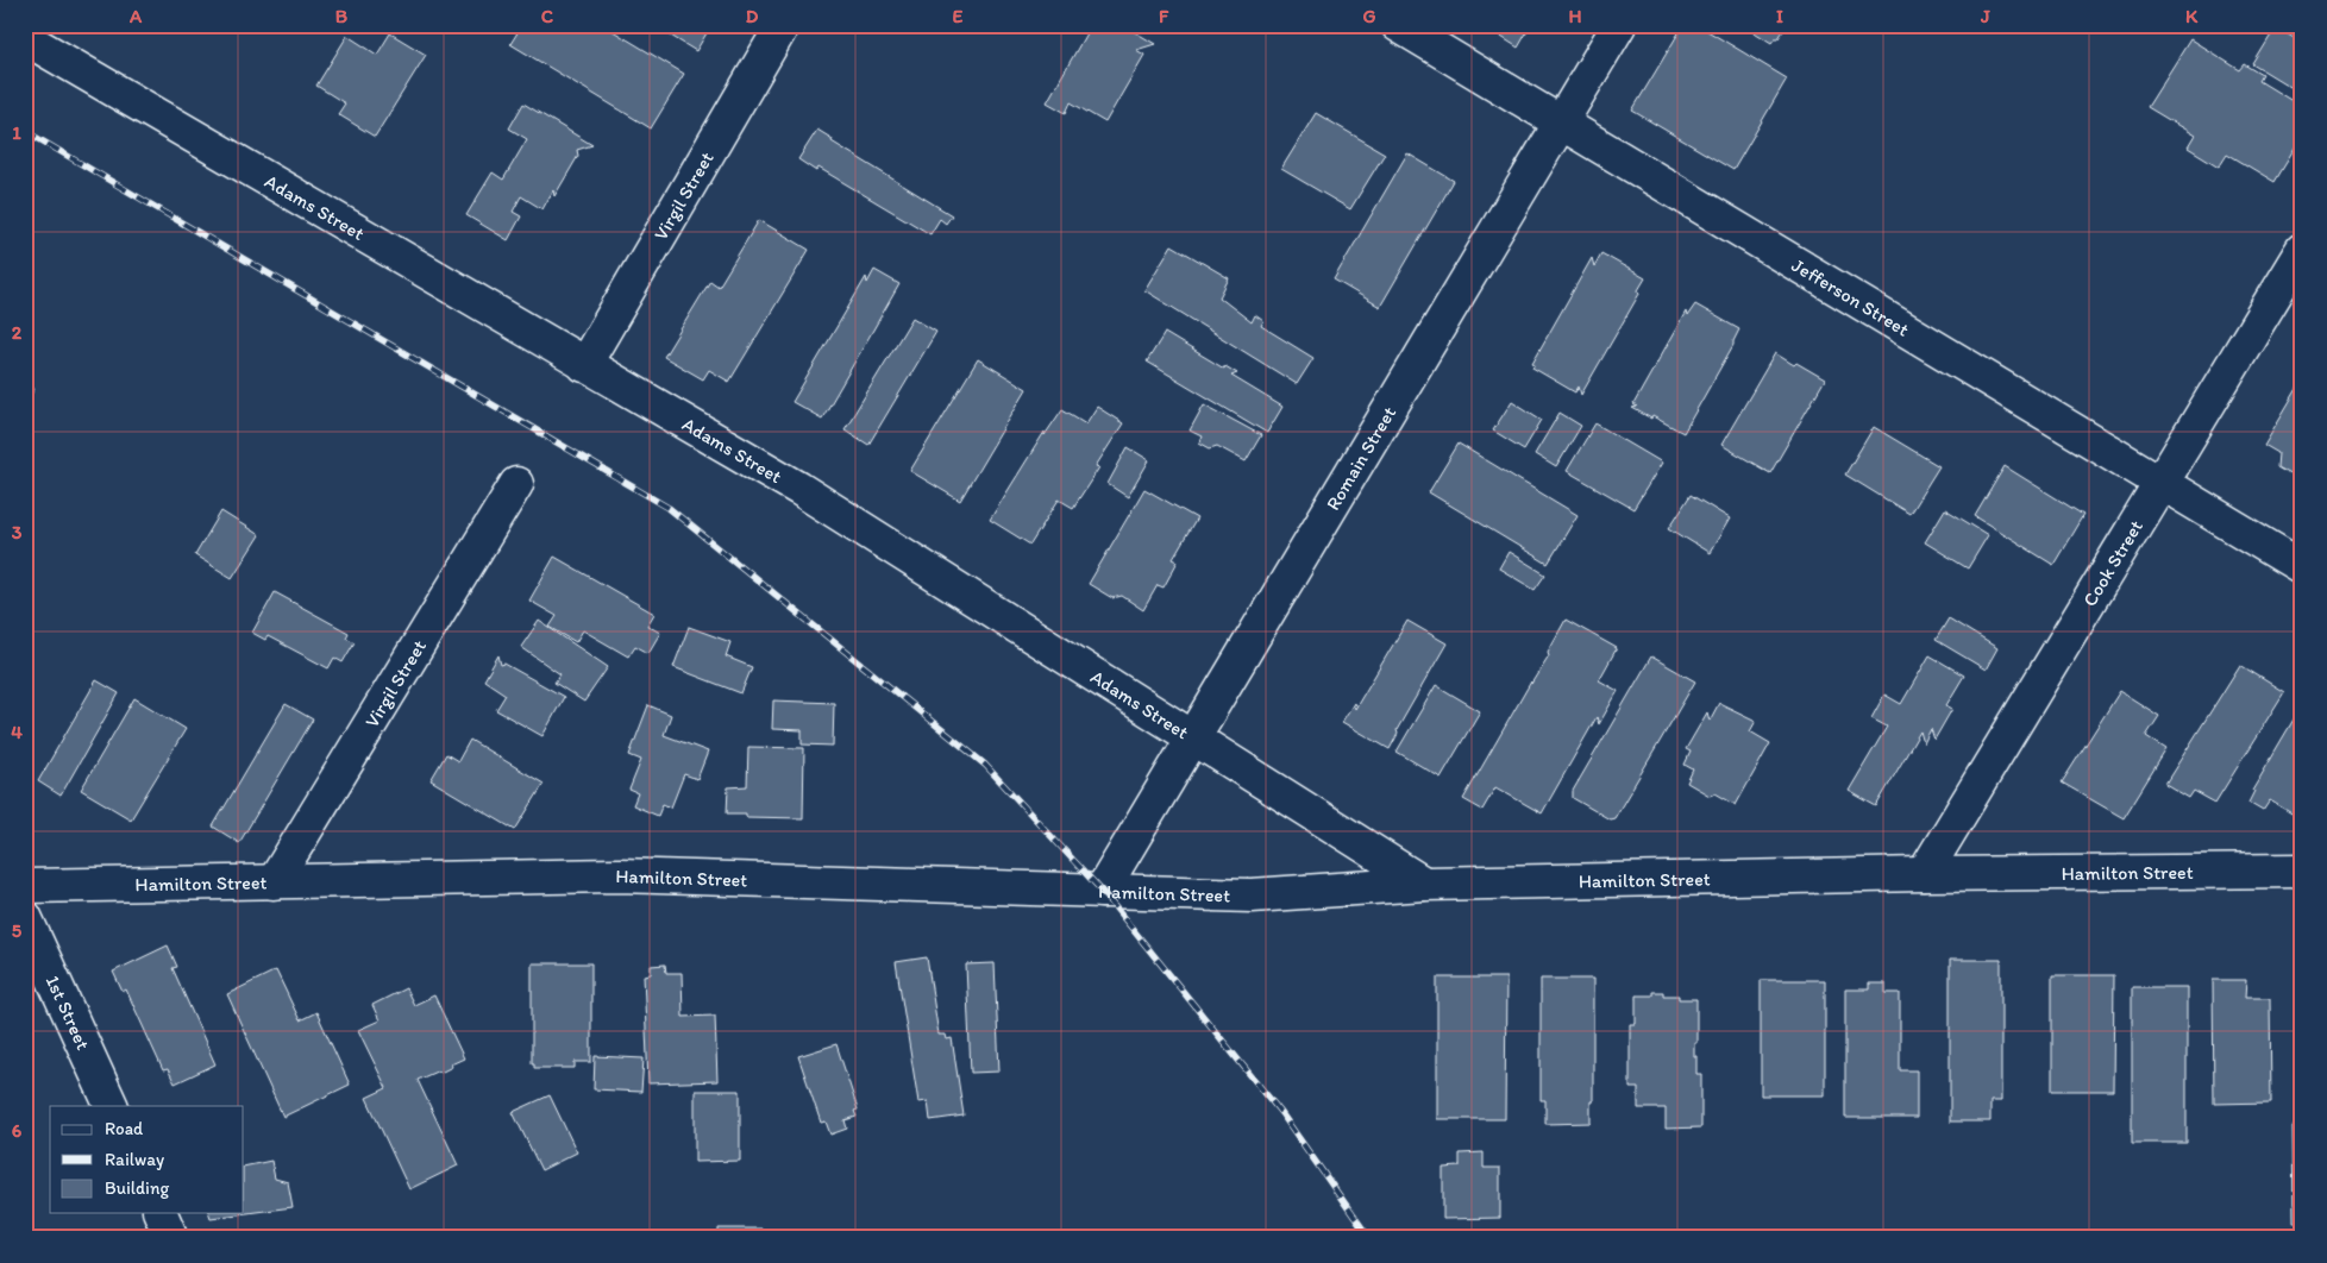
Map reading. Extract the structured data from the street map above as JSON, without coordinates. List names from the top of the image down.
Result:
{
  "streets": {
    "street": [
      "Virgil Street",
      "Adams Street",
      "Jefferson Street",
      "Romain Street",
      "Cook Street",
      "Hamilton Street",
      "1st Street"
    ]
  },
  "crossings": [
    ["Virgil Street", "Adams Street"],
    ["Virgil Street", "Hamilton Street"],
    ["Adams Street", "Romain Street"],
    ["Adams Street", "Hamilton Street"],
    ["Jefferson Street", "Romain Street"],
    ["Jefferson Street", "Cook Street"],
    ["Romain Street", "Hamilton Street"],
    ["Cook Street", "Hamilton Street"]
  ],
  "legend": ["Road", "Railway", "Building"],
  "grid": {
    "columns": [
      "A",
      "B",
      "C",
      "D",
      "E",
      "F",
      "G",
      "H",
      "I",
      "J",
      "K"
    ],
    "rows": [
      "1",
      "2",
      "3",
      "4",
      "5",
      "6"
    ]
  }
}
